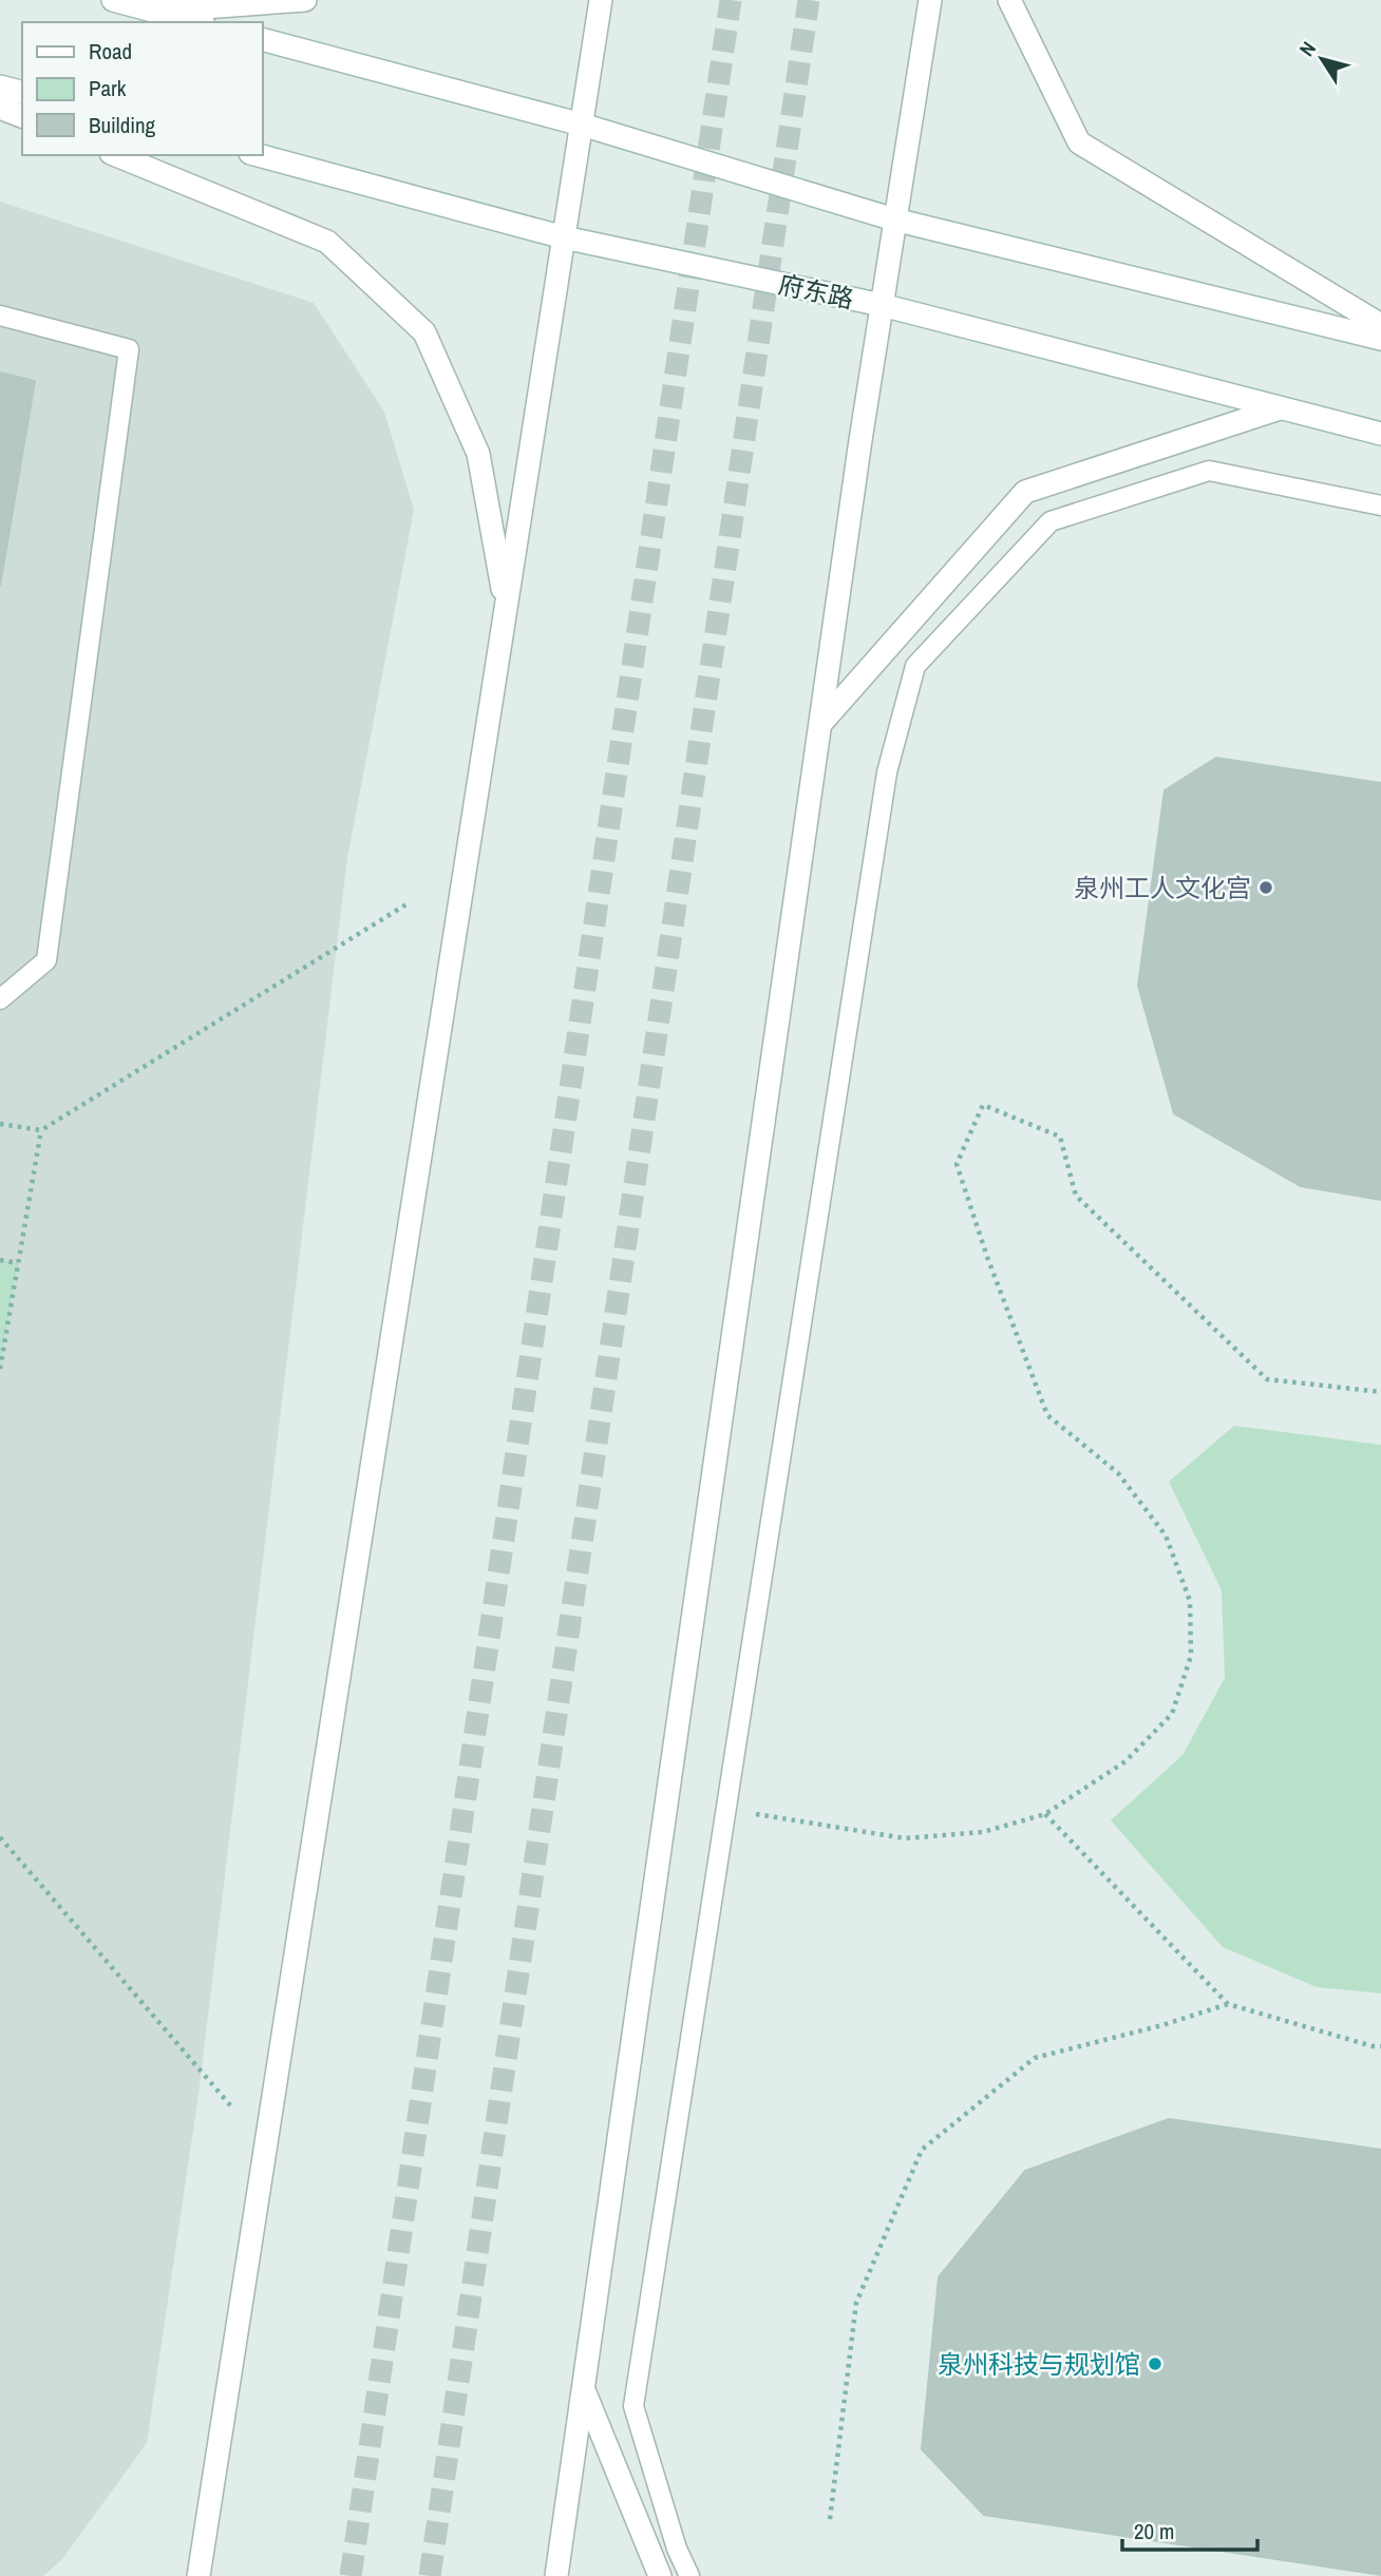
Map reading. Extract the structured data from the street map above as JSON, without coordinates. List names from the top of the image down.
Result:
{
  "streets": {
    "street": ["府东路"]
  },
  "places": ["泉州工人文化宫", "泉州科技与规划馆"],
  "legend": ["Road", "Park", "Building"],
  "scale_bar": "20 m",
  "north": "top left"
}
